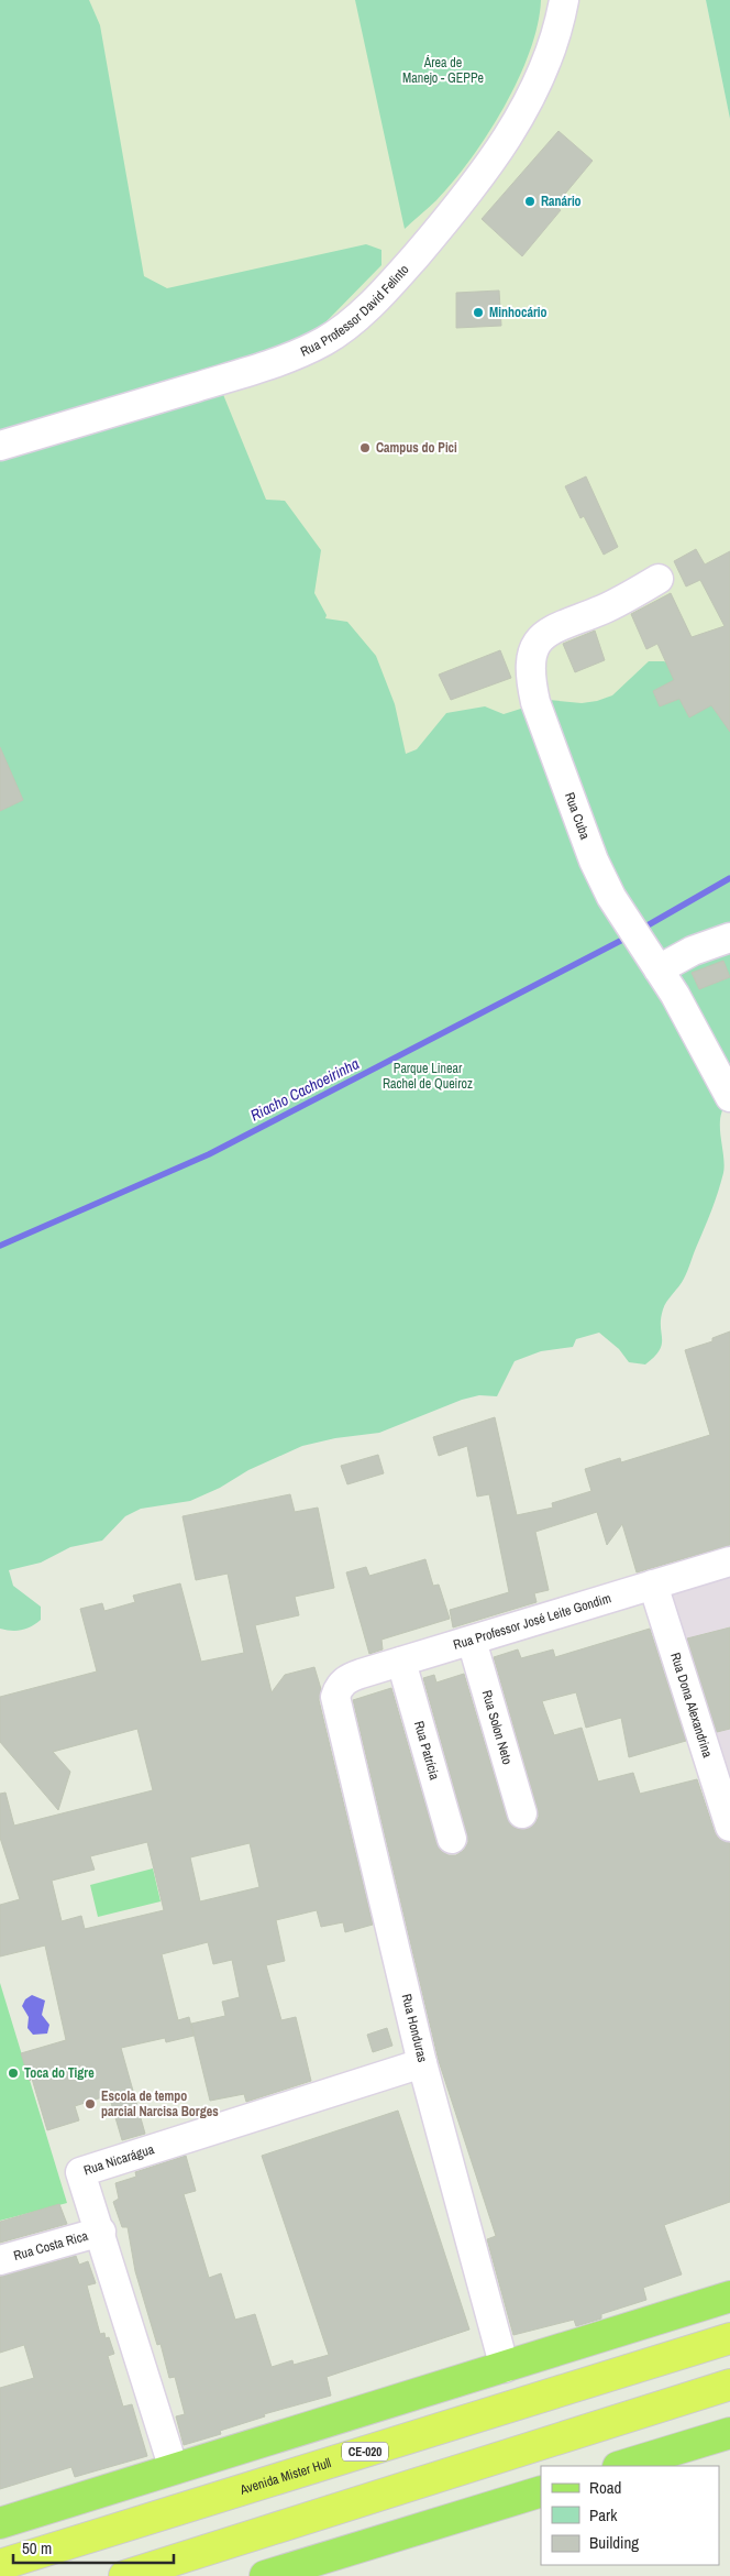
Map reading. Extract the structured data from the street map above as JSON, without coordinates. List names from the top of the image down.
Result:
{
  "streets": {
    "highway": ["CE-020", "Avenida Mister Hull"],
    "street": [
      "Rua Professor David Felinto",
      "Rua Cuba",
      "Rua Professor José Leite Gondim",
      "Rua Dona Alexandrina",
      "Rua Solon Neto",
      "Rua Patrícia",
      "Rua Honduras",
      "Rua Nicarágua",
      "Rua Costa Rica"
    ]
  },
  "crossings": [
    ["Rua Professor José Leite Gondim", "Rua Dona Alexandrina"],
    ["Rua Professor José Leite Gondim", "Rua Solon Neto"],
    ["Rua Professor José Leite Gondim", "Rua Patrícia"],
    ["Rua Professor José Leite Gondim", "Rua Honduras"],
    ["Rua Honduras", "Rua Nicarágua"],
    ["Rua Nicarágua", "Rua Costa Rica"]
  ],
  "water": ["Riacho Cachoeirinha"],
  "parks": ["Área de Manejo - GEPPe", "Parque Linear Rachel de Queiroz"],
  "places": [
    "Ranário",
    "Minhocário",
    "Campus do Pici",
    "Toca do Tigre",
    "Escola de tempo parcial Narcisa Borges"
  ],
  "legend": ["Road", "Park", "Building"],
  "scale_bar": "50 m"
}
